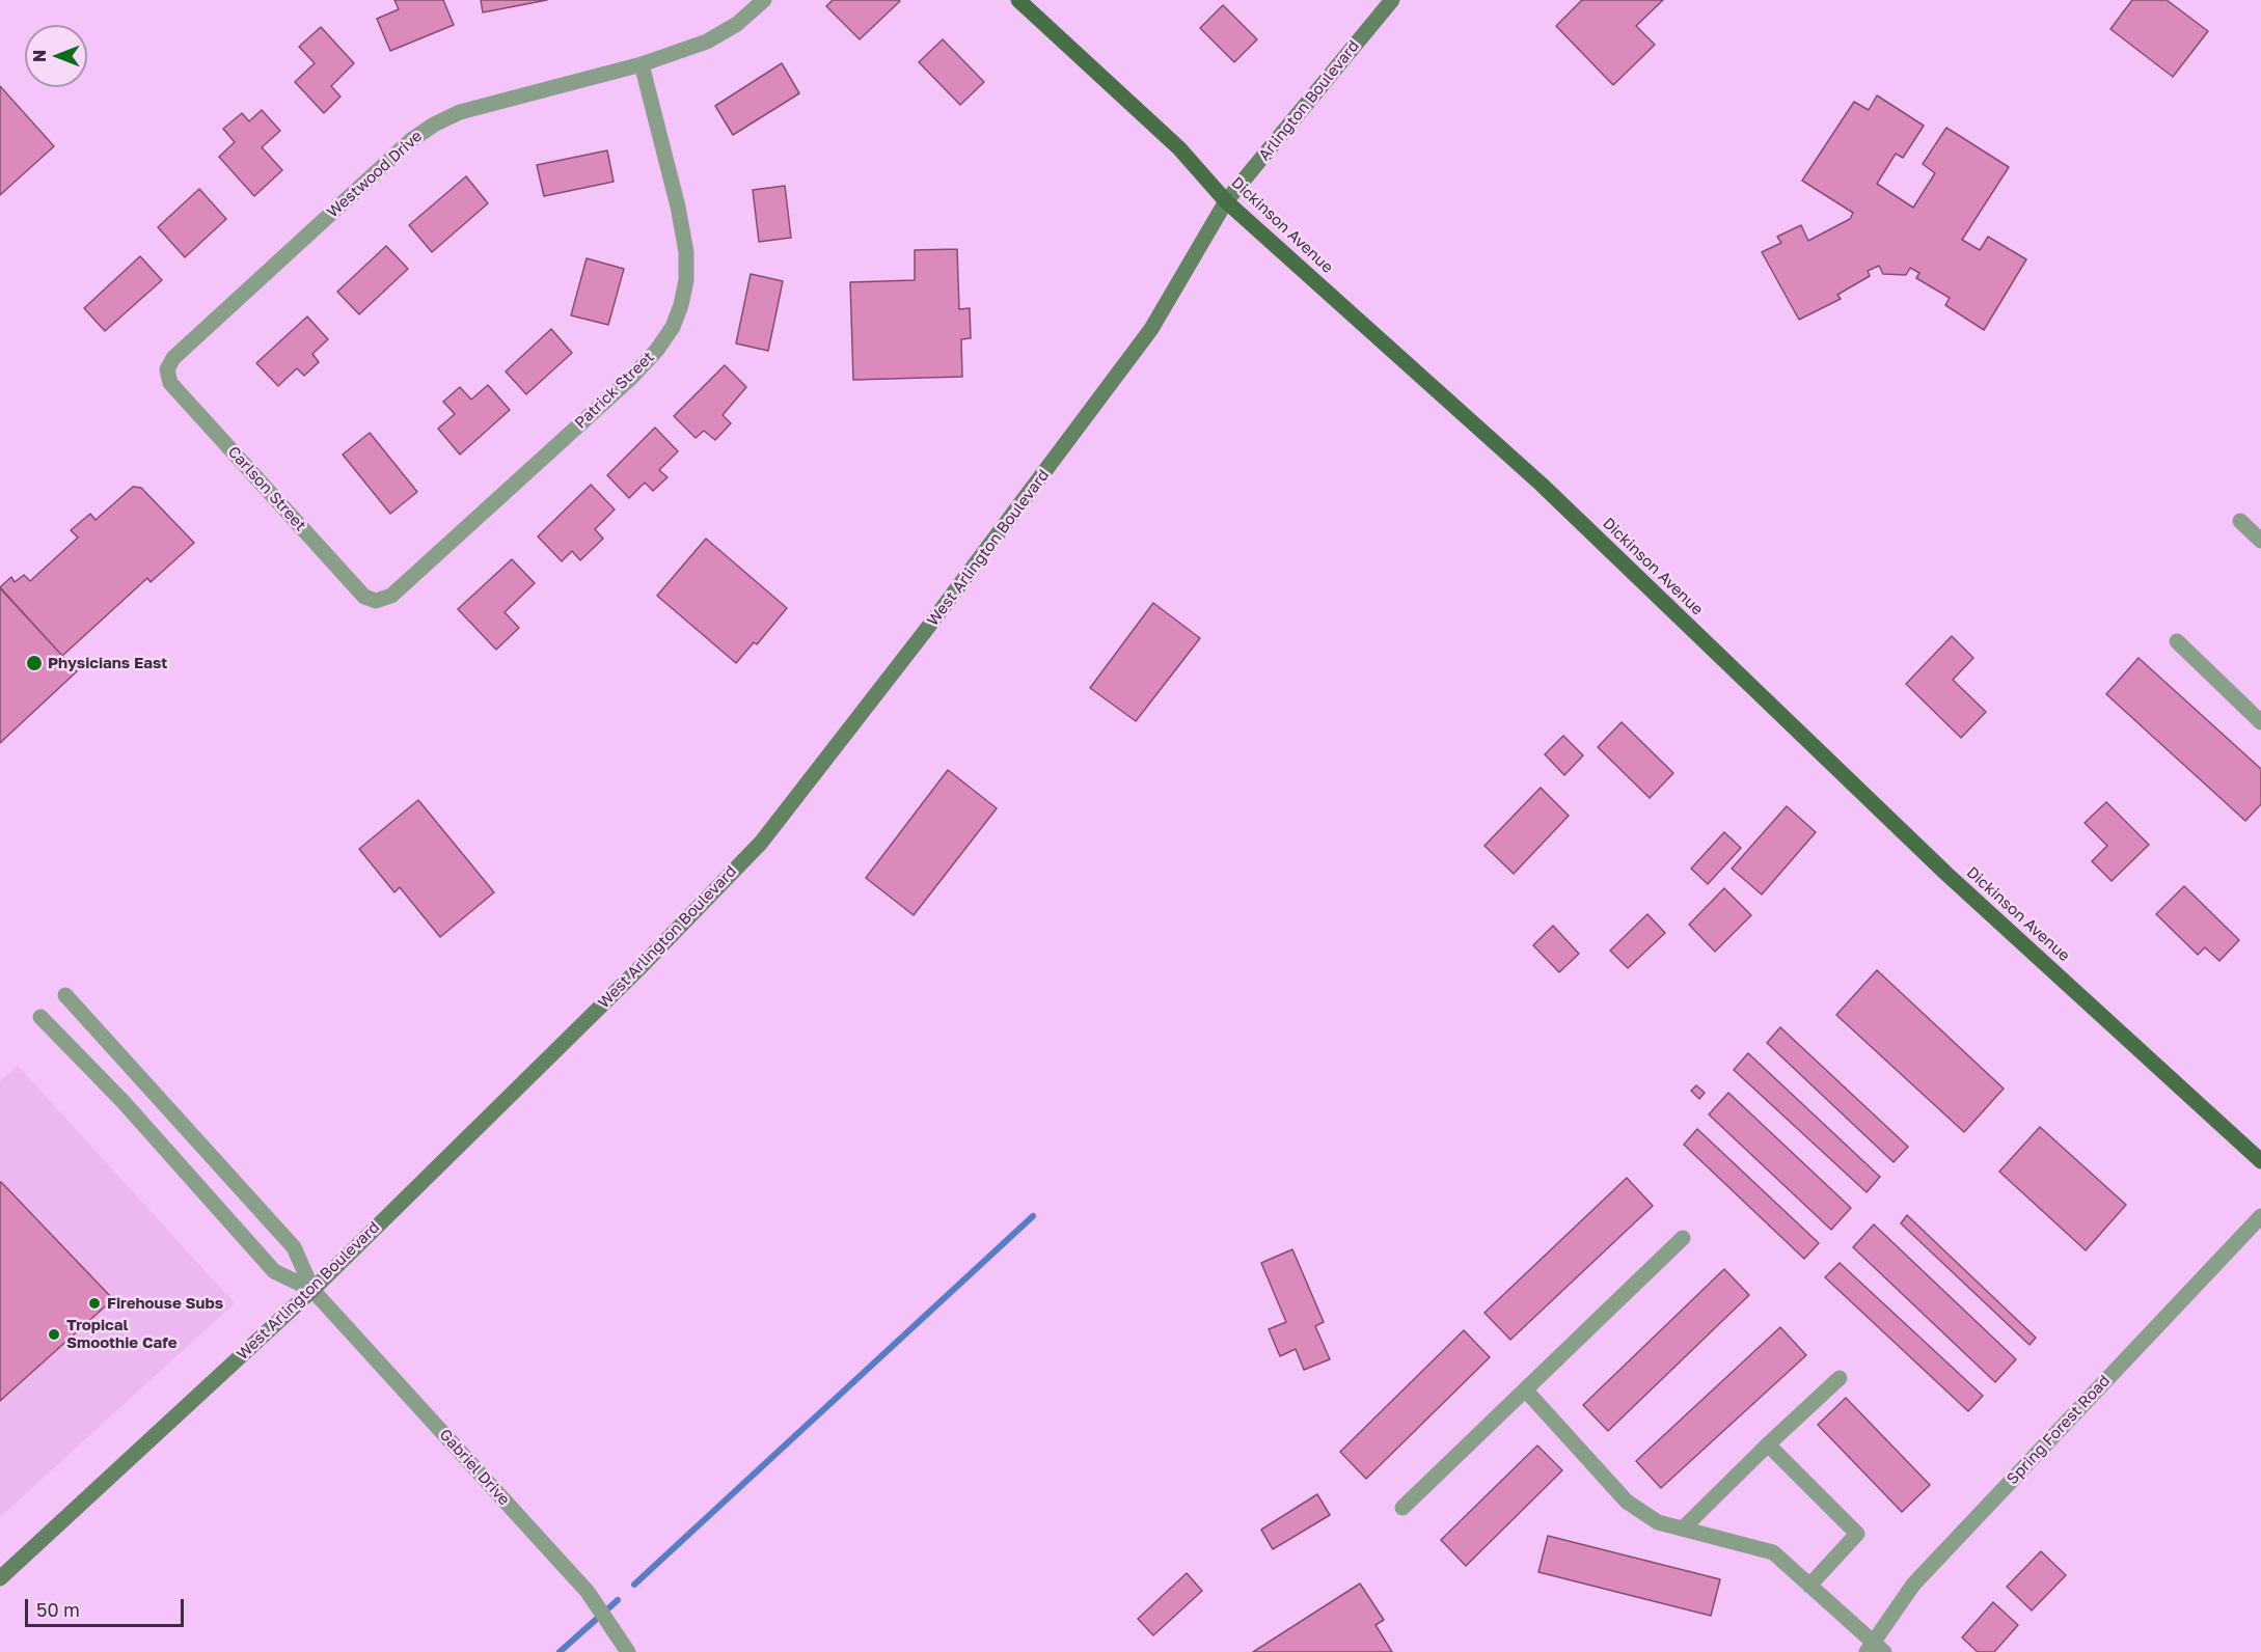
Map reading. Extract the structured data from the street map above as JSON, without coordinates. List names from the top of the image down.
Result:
{
  "streets": {
    "main road": ["Arlington Boulevard", "Dickinson Avenue", "West Arlington Boulevard"],
    "street": [
      "Westwood Drive",
      "Patrick Street",
      "Carlson Street",
      "Spring Forest Road",
      "Gabriel Drive"
    ]
  },
  "crossings": [
    ["Arlington Boulevard", "Dickinson Avenue"],
    ["Arlington Boulevard", "West Arlington Boulevard"],
    ["Westwood Drive", "Patrick Street"],
    ["Westwood Drive", "Carlson Street"],
    ["Dickinson Avenue", "West Arlington Boulevard"],
    ["Patrick Street", "Carlson Street"],
    ["West Arlington Boulevard", "Gabriel Drive"]
  ],
  "places": ["Physicians East", "Firehouse Subs", "Tropical Smoothie Cafe"],
  "scale_bar": "50 m",
  "north": "left"
}
